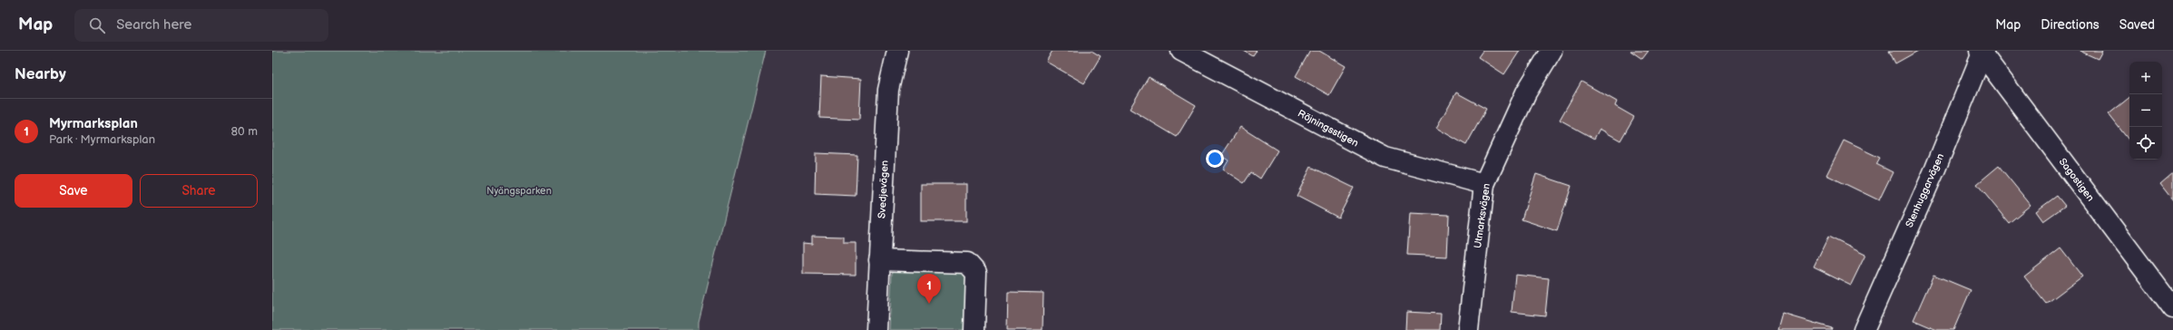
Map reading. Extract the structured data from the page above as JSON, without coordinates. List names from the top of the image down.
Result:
{
  "streets": {
    "street": [
      "Röjningsstigen",
      "Sagostigen",
      "Svedjevägen",
      "Stenhuggarvägen",
      "Utmarksvägen"
    ]
  },
  "crossings": [
    ["Röjningsstigen", "Utmarksvägen"],
    ["Sagostigen", "Stenhuggarvägen"]
  ],
  "parks": ["Nyängsparken"],
  "page": {
    "header": "Map",
    "search": "Search here",
    "nav": ["Map", "Directions", "Saved"],
    "heading": "Nearby",
    "map_buttons": ["+", "−"],
    "list": [
      {
        "mark": "1",
        "name": "Myrmarksplan",
        "note": "Park · Myrmarksplan",
        "value": "80 m"
      }
    ],
    "buttons": ["Save", "Share"],
    "pins": "1"
  }
}
